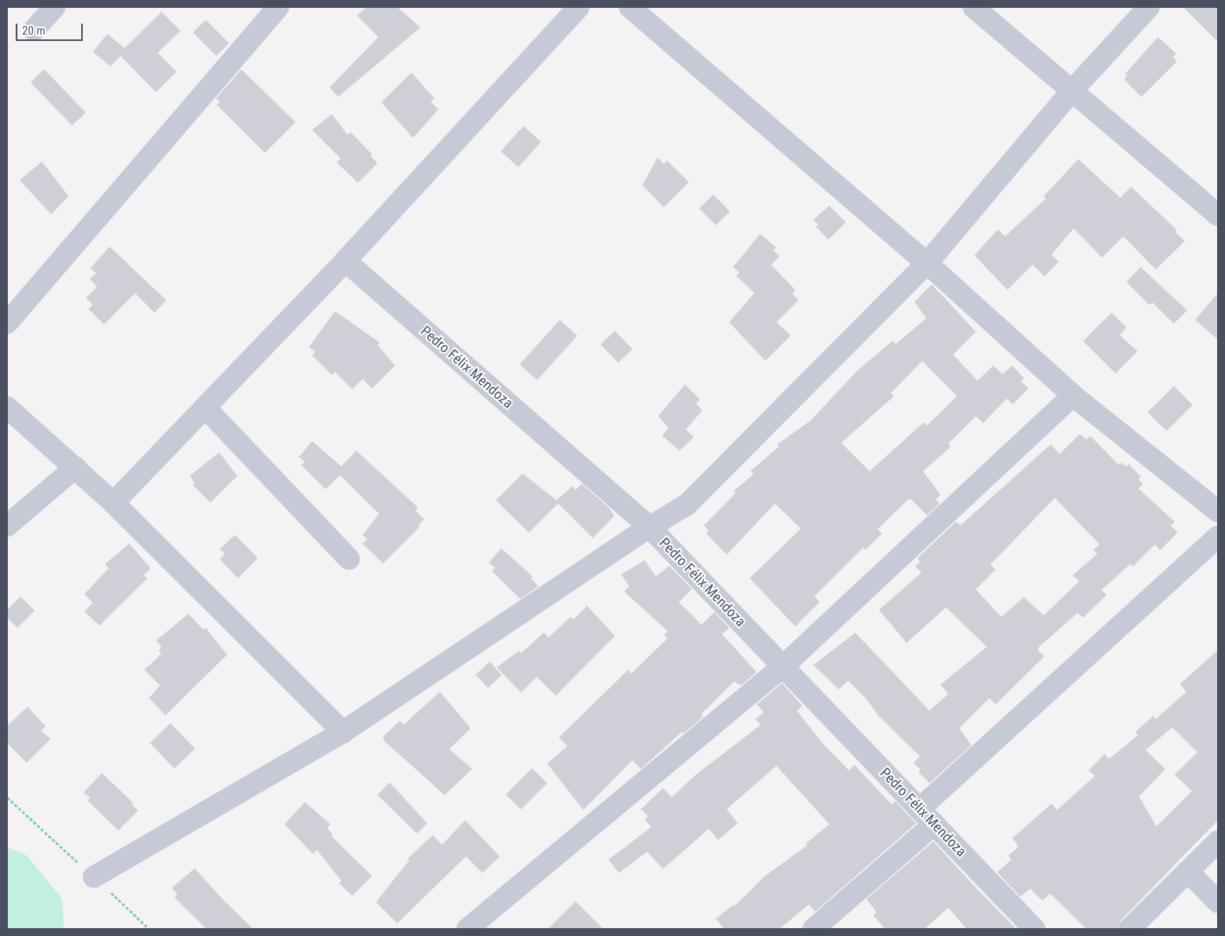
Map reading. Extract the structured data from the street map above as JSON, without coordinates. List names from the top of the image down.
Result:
{
  "streets": {
    "street": ["Pedro Félix Mendoza"]
  },
  "scale_bar": "20 m"
}
